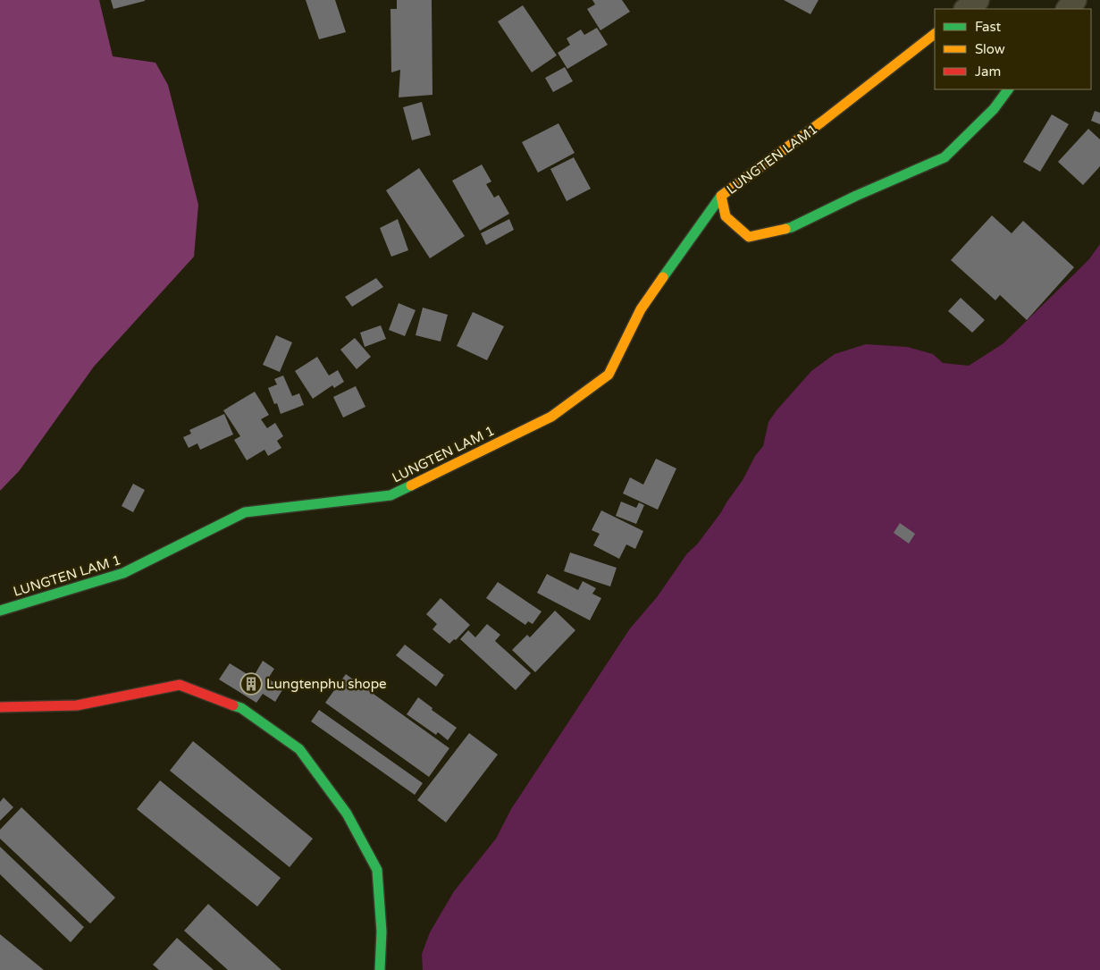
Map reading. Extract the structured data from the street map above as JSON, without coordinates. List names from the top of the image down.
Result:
{
  "streets": {
    "street": ["LUNGTEN LAM1", "LUNGTEN LAM 1"]
  },
  "crossings": [
    ["LUNGTEN LAM1", "LUNGTEN LAM 1"]
  ],
  "places": {
    "building": ["Lungtenphu shope"]
  },
  "legend": ["Fast", "Slow", "Jam"]
}
